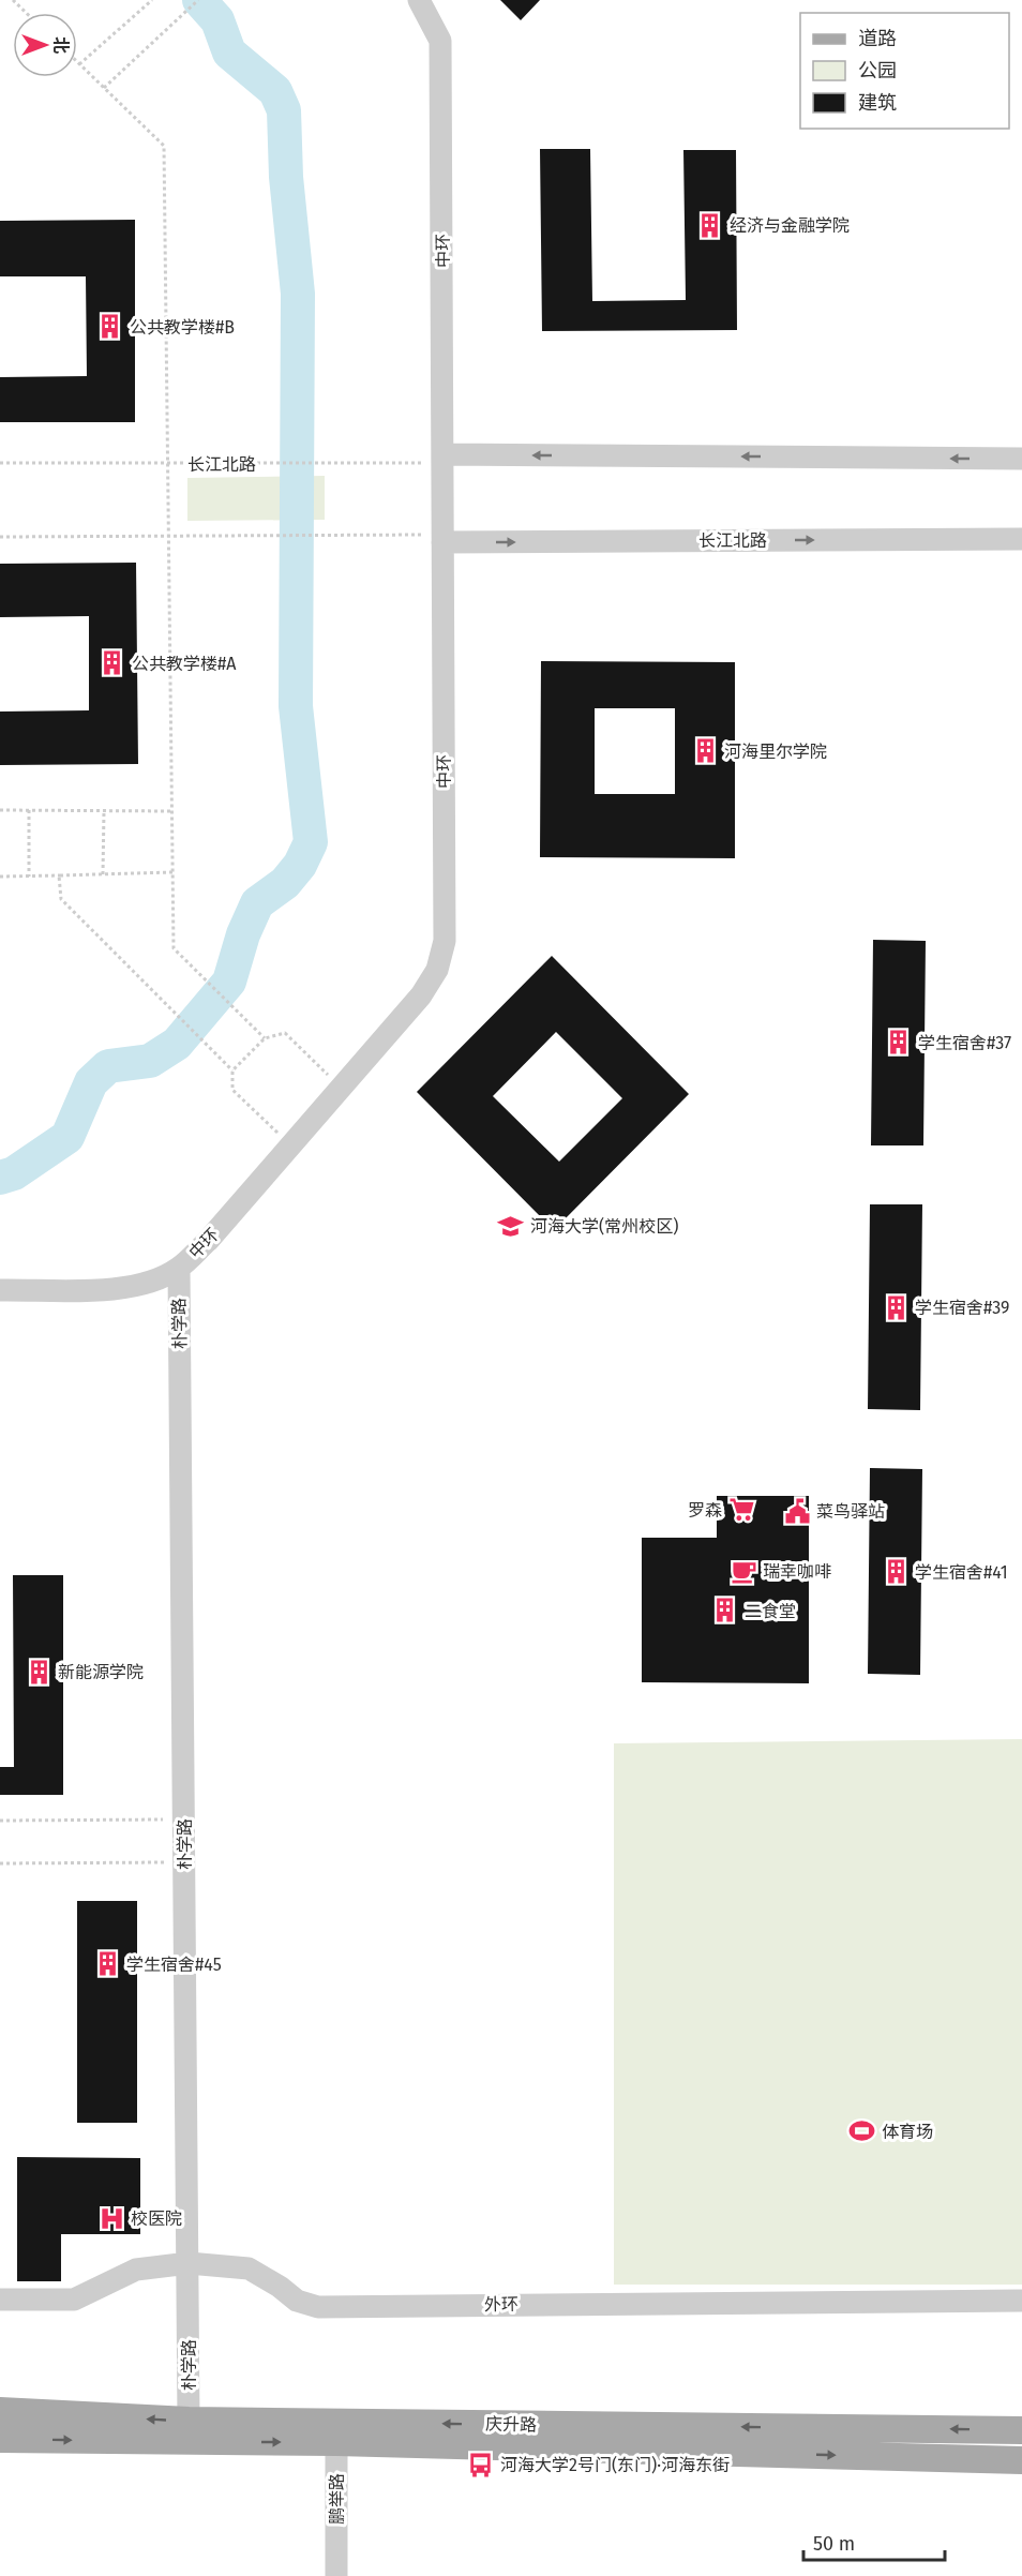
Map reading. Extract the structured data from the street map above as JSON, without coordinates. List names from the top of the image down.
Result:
{
  "streets": {
    "main road": ["庆升路"],
    "street": [
      "中环",
      "长江北路",
      "朴学路",
      "外环",
      "鹏举路"
    ]
  },
  "crossings": [
    ["中环", "长江北路"],
    ["中环", "朴学路"],
    ["朴学路", "外环"],
    ["朴学路", "庆升路"],
    ["庆升路", "鹏举路"]
  ],
  "one_way": ["长江北路"],
  "places": {
    "building": [
      "经济与金融学院",
      "公共教学楼#B",
      "公共教学楼#A",
      "河海里尔学院",
      "学生宿舍#37",
      "学生宿舍#39",
      "学生宿舍#41",
      "二食堂",
      "新能源学院",
      "学生宿舍#45"
    ],
    "school or university": ["河海大学(常州校区)"],
    "supermarket": ["罗森"],
    "public building": ["菜鸟驿站"],
    "cafe": ["瑞幸咖啡"],
    "sports": ["体育场"],
    "hospital": ["校医院"],
    "bus stop": ["河海大学2号门(东门)·河海东街"]
  },
  "legend": ["道路", "公园", "建筑"],
  "scale_bar": "50 m",
  "north": "right"
}
